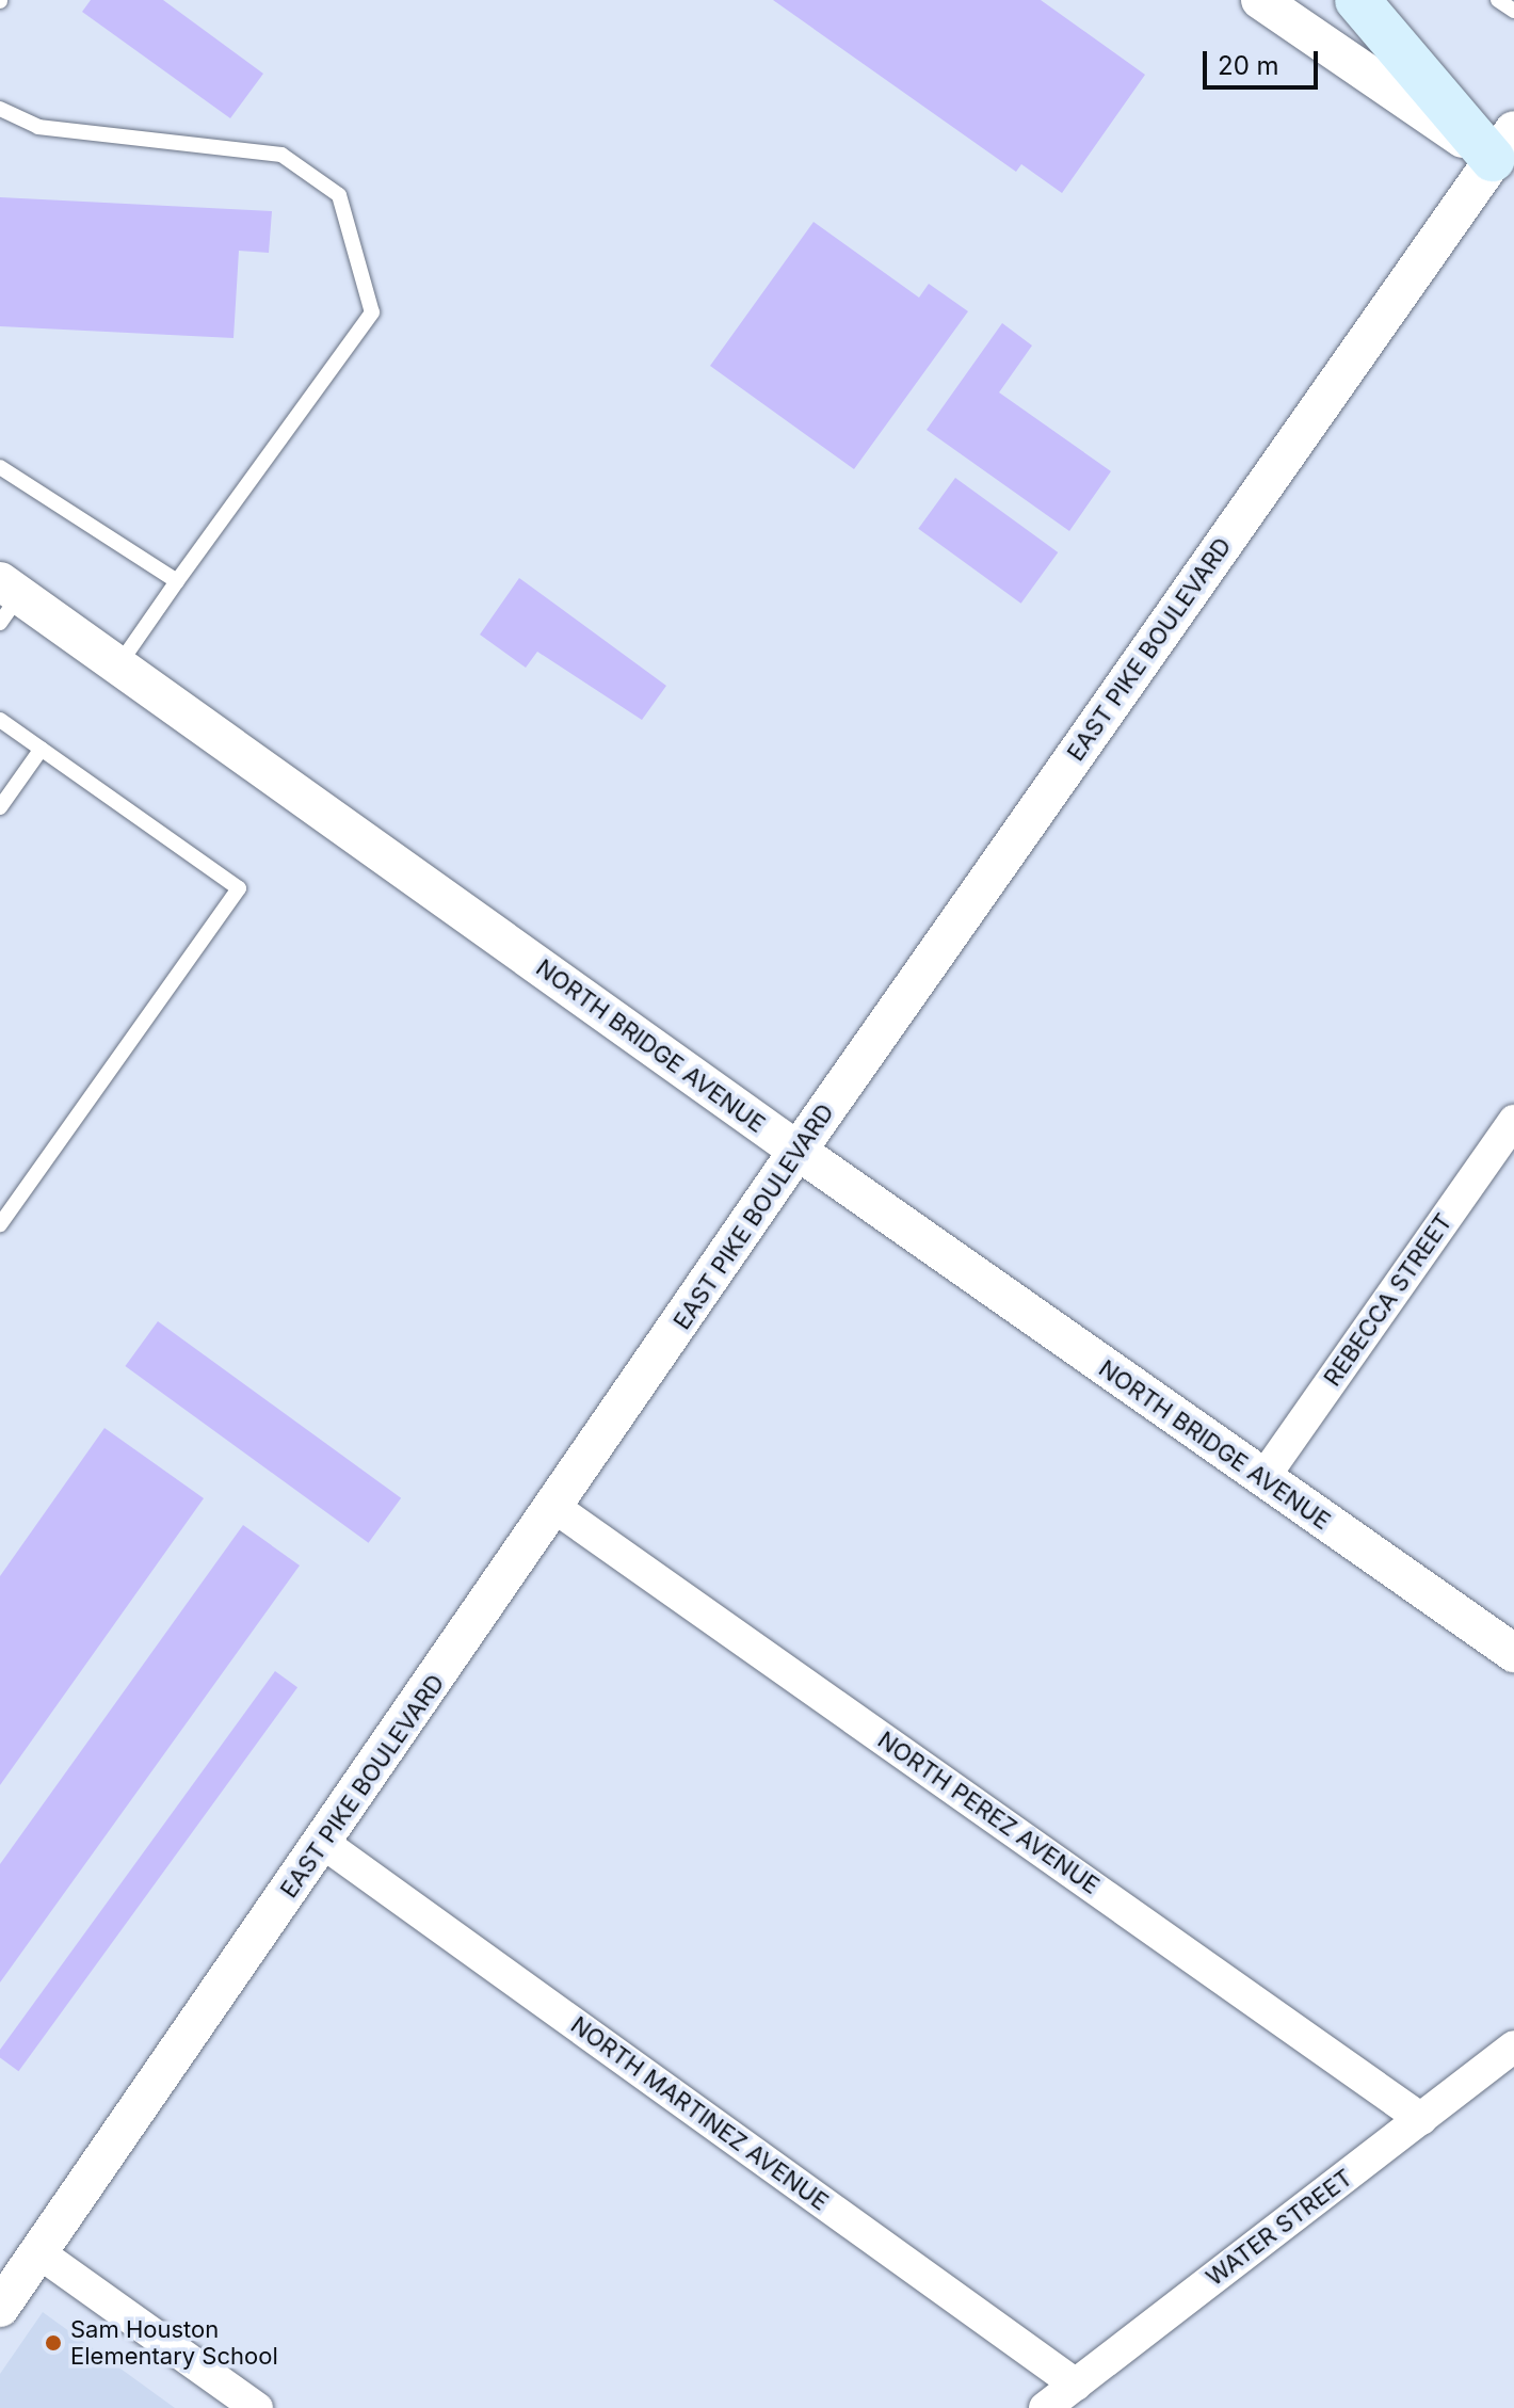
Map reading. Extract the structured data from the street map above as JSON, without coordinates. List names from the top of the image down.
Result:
{
  "streets": {
    "street": [
      "EAST PIKE BOULEVARD",
      "NORTH BRIDGE AVENUE",
      "REBECCA STREET",
      "NORTH PEREZ AVENUE",
      "NORTH MARTINEZ AVENUE",
      "WATER STREET"
    ]
  },
  "crossings": [
    ["EAST PIKE BOULEVARD", "NORTH BRIDGE AVENUE"],
    ["EAST PIKE BOULEVARD", "NORTH PEREZ AVENUE"],
    ["EAST PIKE BOULEVARD", "NORTH MARTINEZ AVENUE"],
    ["NORTH BRIDGE AVENUE", "REBECCA STREET"],
    ["NORTH PEREZ AVENUE", "WATER STREET"],
    ["NORTH MARTINEZ AVENUE", "WATER STREET"]
  ],
  "places": ["Sam Houston Elementary School"],
  "scale_bar": "20 m"
}
